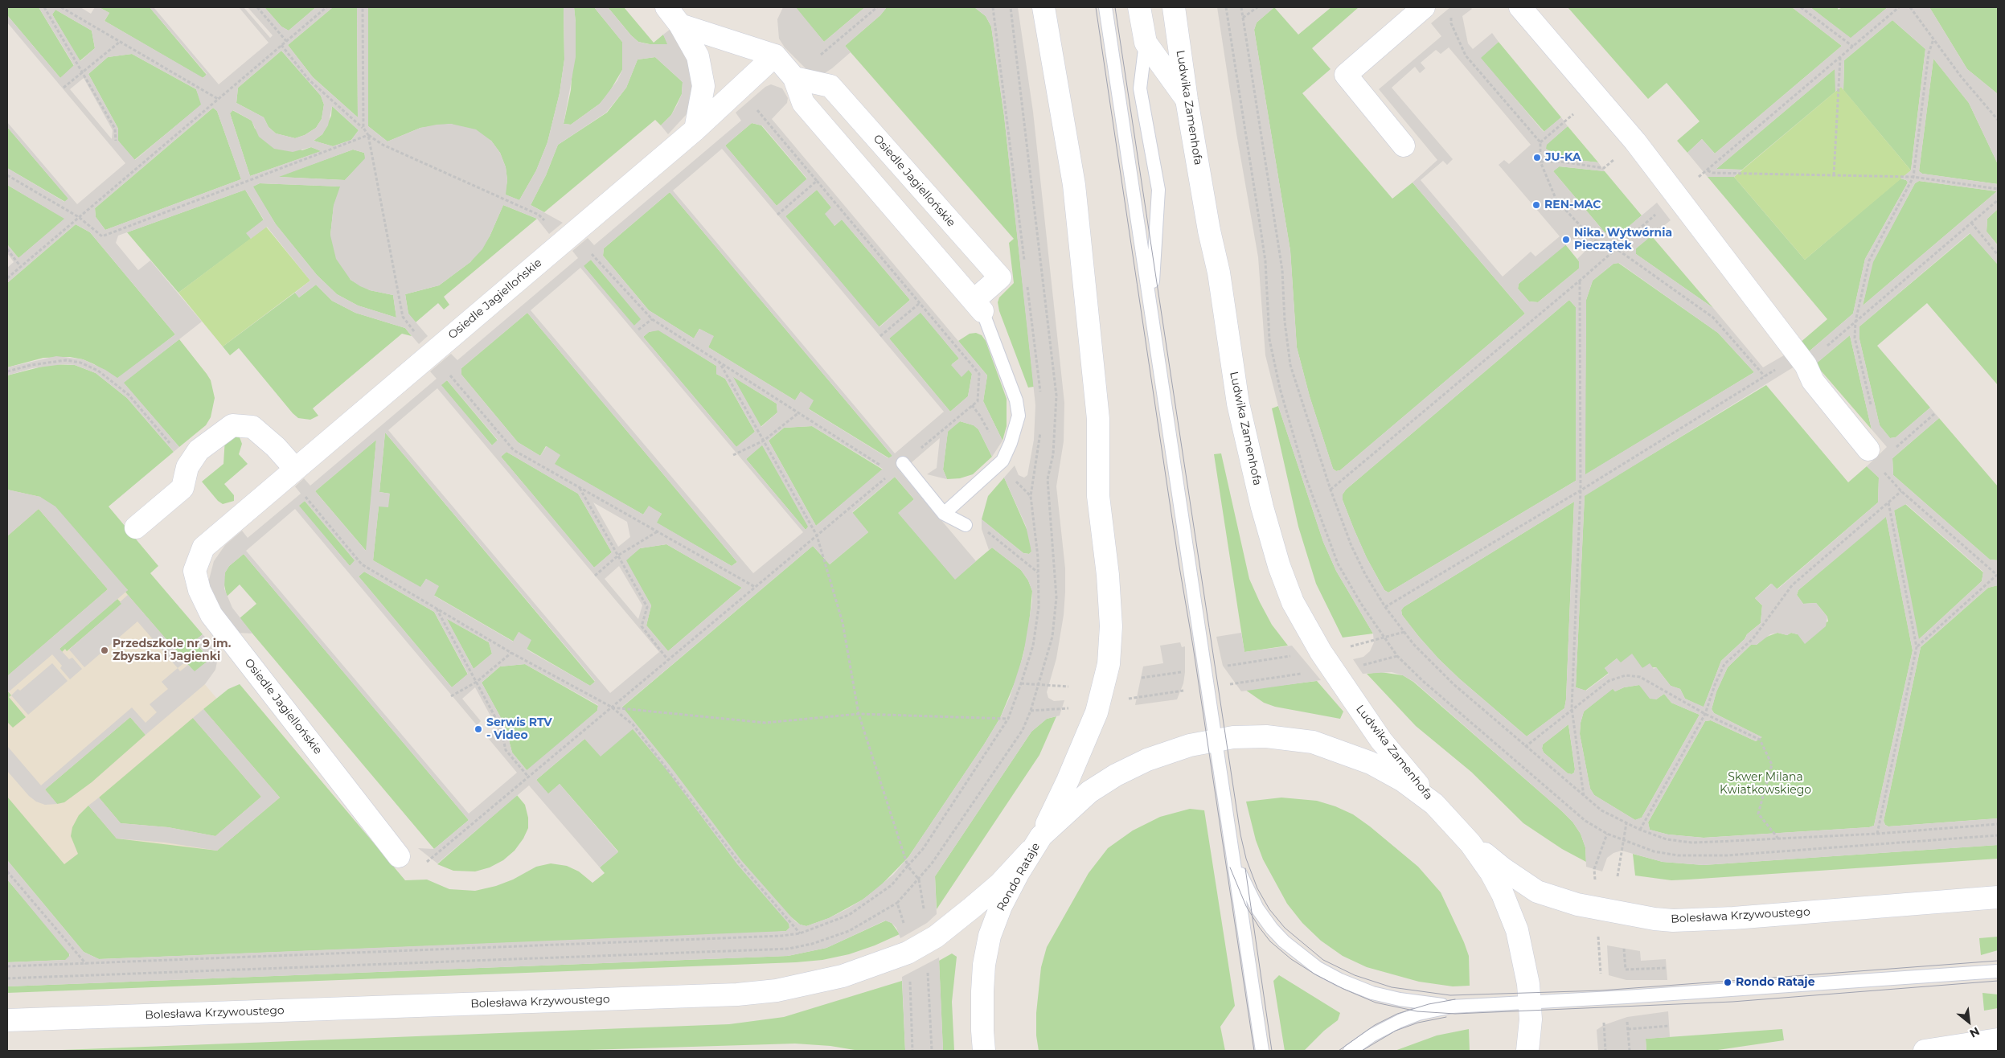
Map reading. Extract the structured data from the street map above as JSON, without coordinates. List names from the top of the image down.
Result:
{
  "streets": {
    "street": [
      "Ludwika Zamenhofa",
      "Osiedle Jagiellońskie",
      "Rondo Rataje",
      "Bolesława Krzywoustego"
    ]
  },
  "crossings": [
    ["Ludwika Zamenhofa", "Rondo Rataje"],
    ["Rondo Rataje", "Bolesława Krzywoustego"]
  ],
  "parks": ["Skwer Milana Kwiatkowskiego"],
  "places": [
    "JU-KA",
    "REN-MAC",
    "Nika. Wytwórnia Pieczątek",
    "Przedszkole nr 9 im. Zbyszka i Jagienki",
    "Serwis RTV - Video",
    "Rondo Rataje"
  ],
  "north": "bottom right"
}
